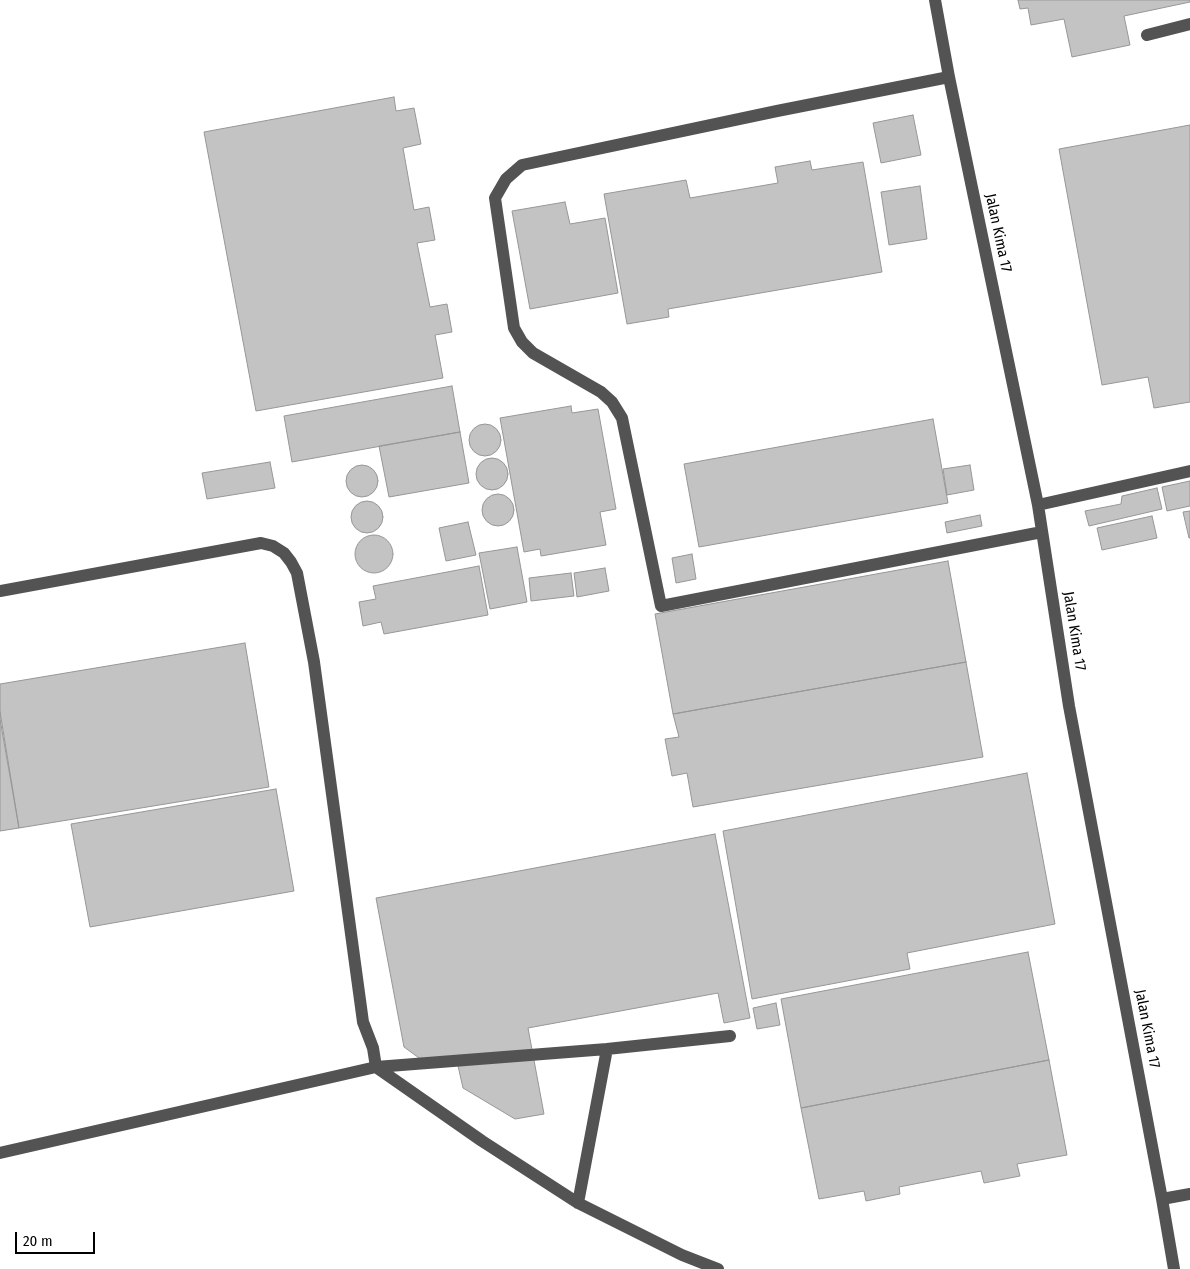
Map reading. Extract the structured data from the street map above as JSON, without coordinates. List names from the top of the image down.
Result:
{
  "streets": {
    "street": ["Jalan Kima 17"]
  },
  "scale_bar": "20 m"
}
